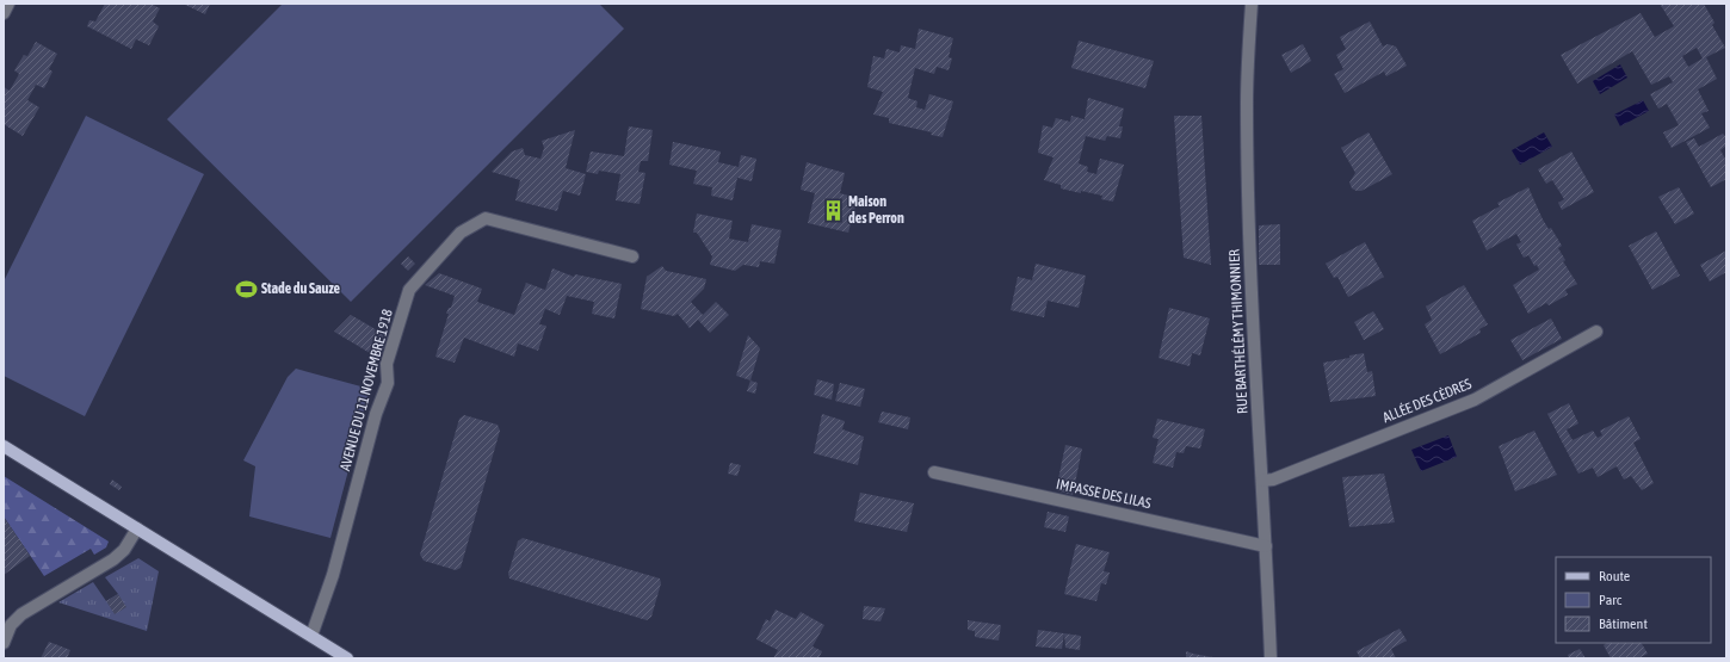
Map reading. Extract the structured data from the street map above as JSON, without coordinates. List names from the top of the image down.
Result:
{
  "streets": {
    "street": [
      "RUE BARTHÉLÉMY THIMONNIER",
      "AVENUE DU 11 NOVEMBRE 1918",
      "ALLÉE DES CÈDRES",
      "IMPASSE DES LILAS"
    ]
  },
  "crossings": [
    ["RUE BARTHÉLÉMY THIMONNIER", "ALLÉE DES CÈDRES"],
    ["RUE BARTHÉLÉMY THIMONNIER", "IMPASSE DES LILAS"]
  ],
  "places": {
    "building": ["Maison des Perron"],
    "sports": ["Stade du Sauze"]
  },
  "legend": ["Route", "Parc", "Bâtiment"]
}
